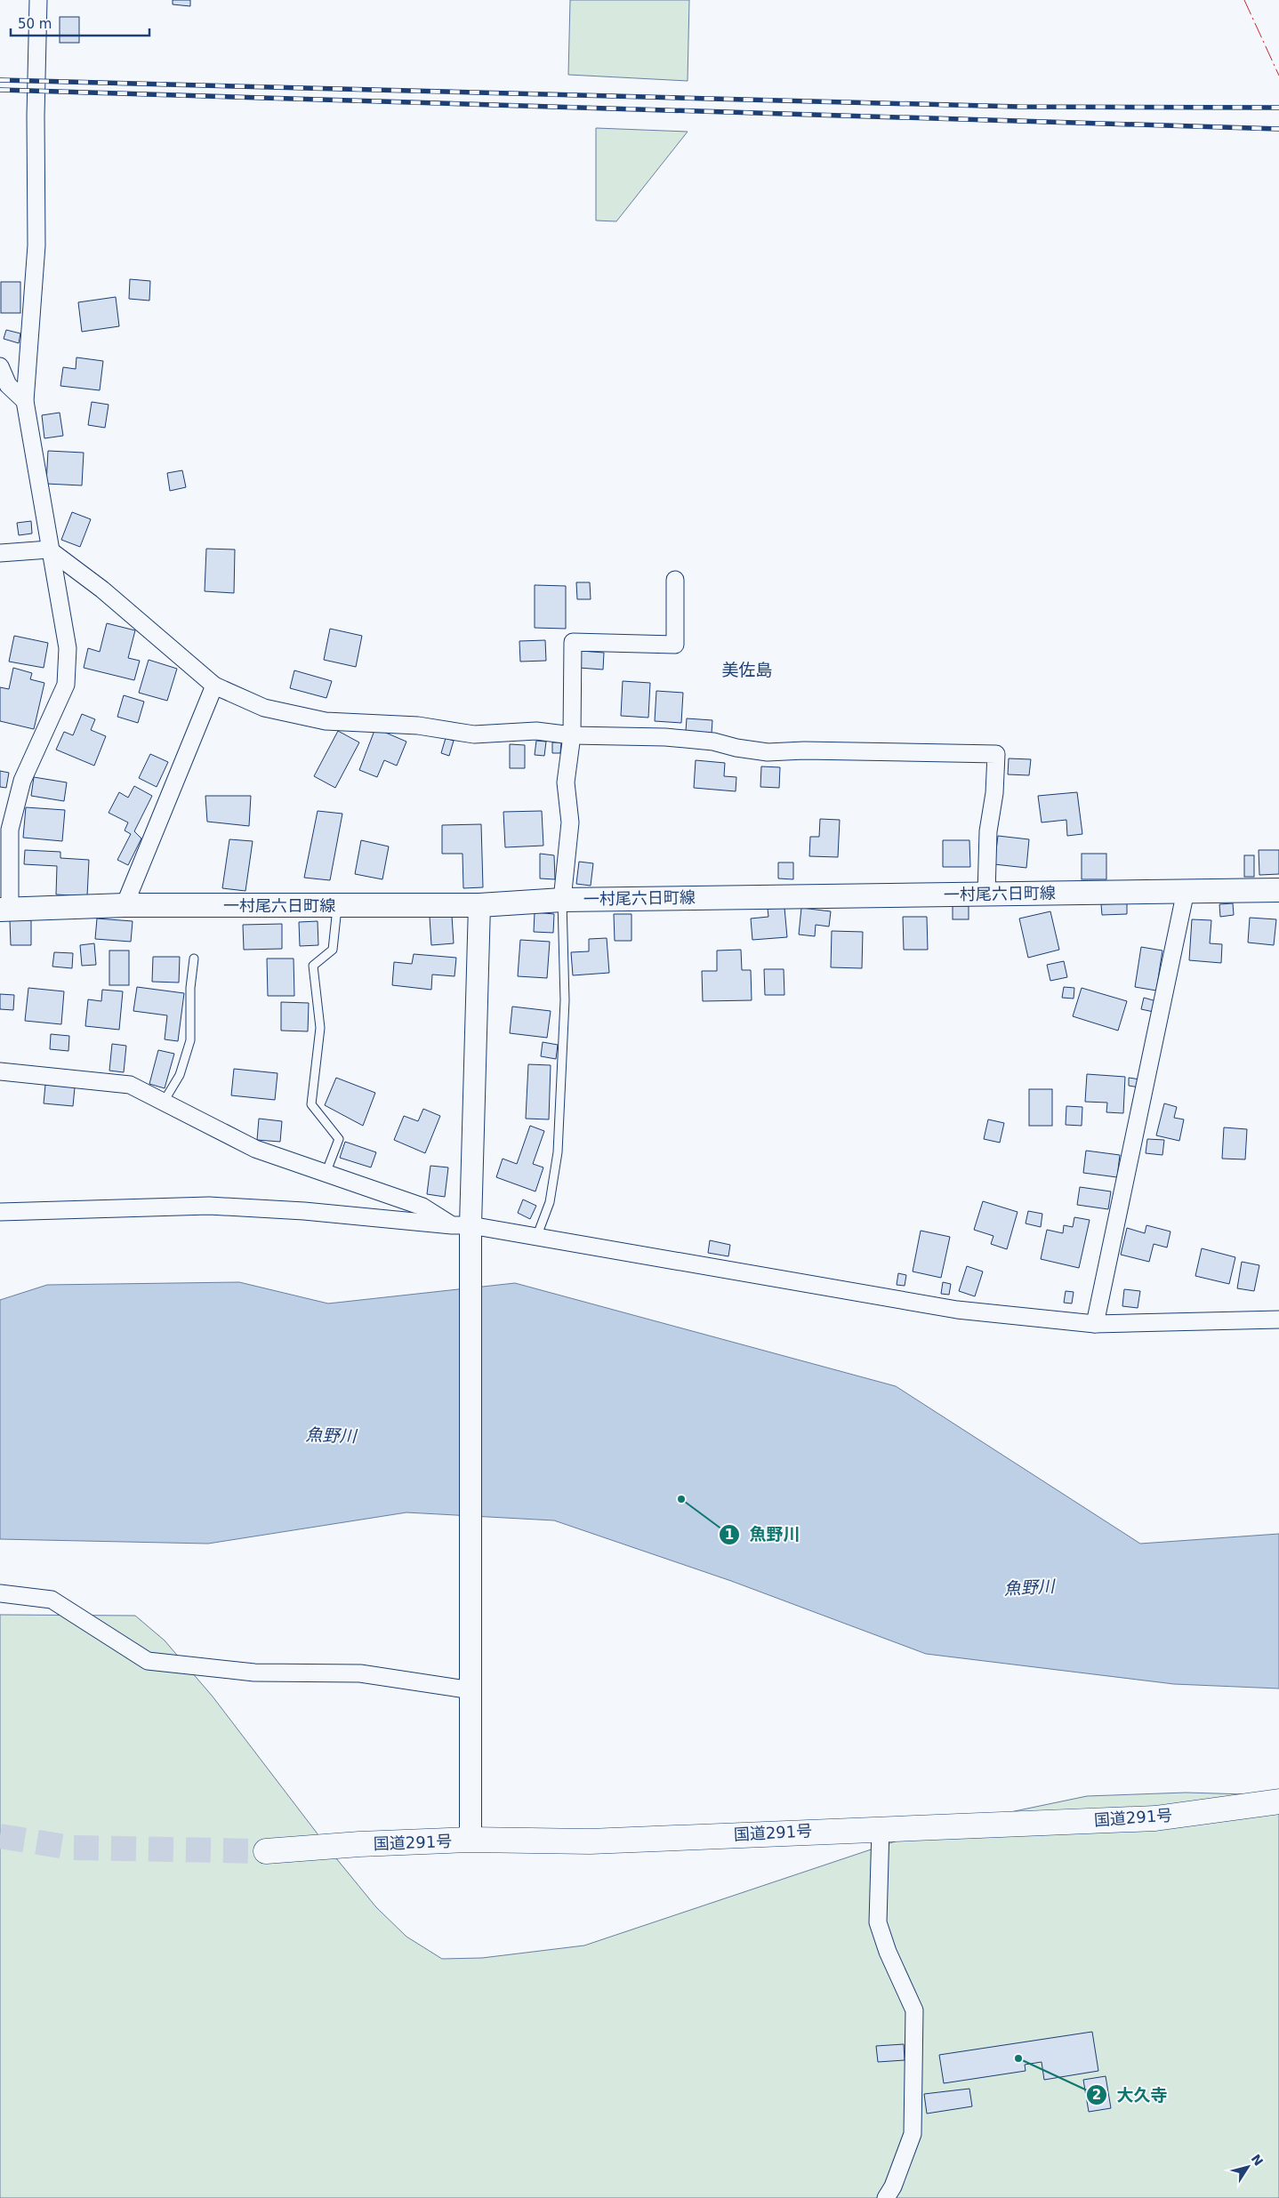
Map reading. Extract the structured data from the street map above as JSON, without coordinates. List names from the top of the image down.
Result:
{
  "streets": {
    "highway": ["国道291号"],
    "main road": ["一村尾六日町線"]
  },
  "districts": ["美佐島"],
  "water": ["魚野川"],
  "places": ["魚野川", "大久寺"],
  "scale_bar": "50 m",
  "north": "top right"
}
